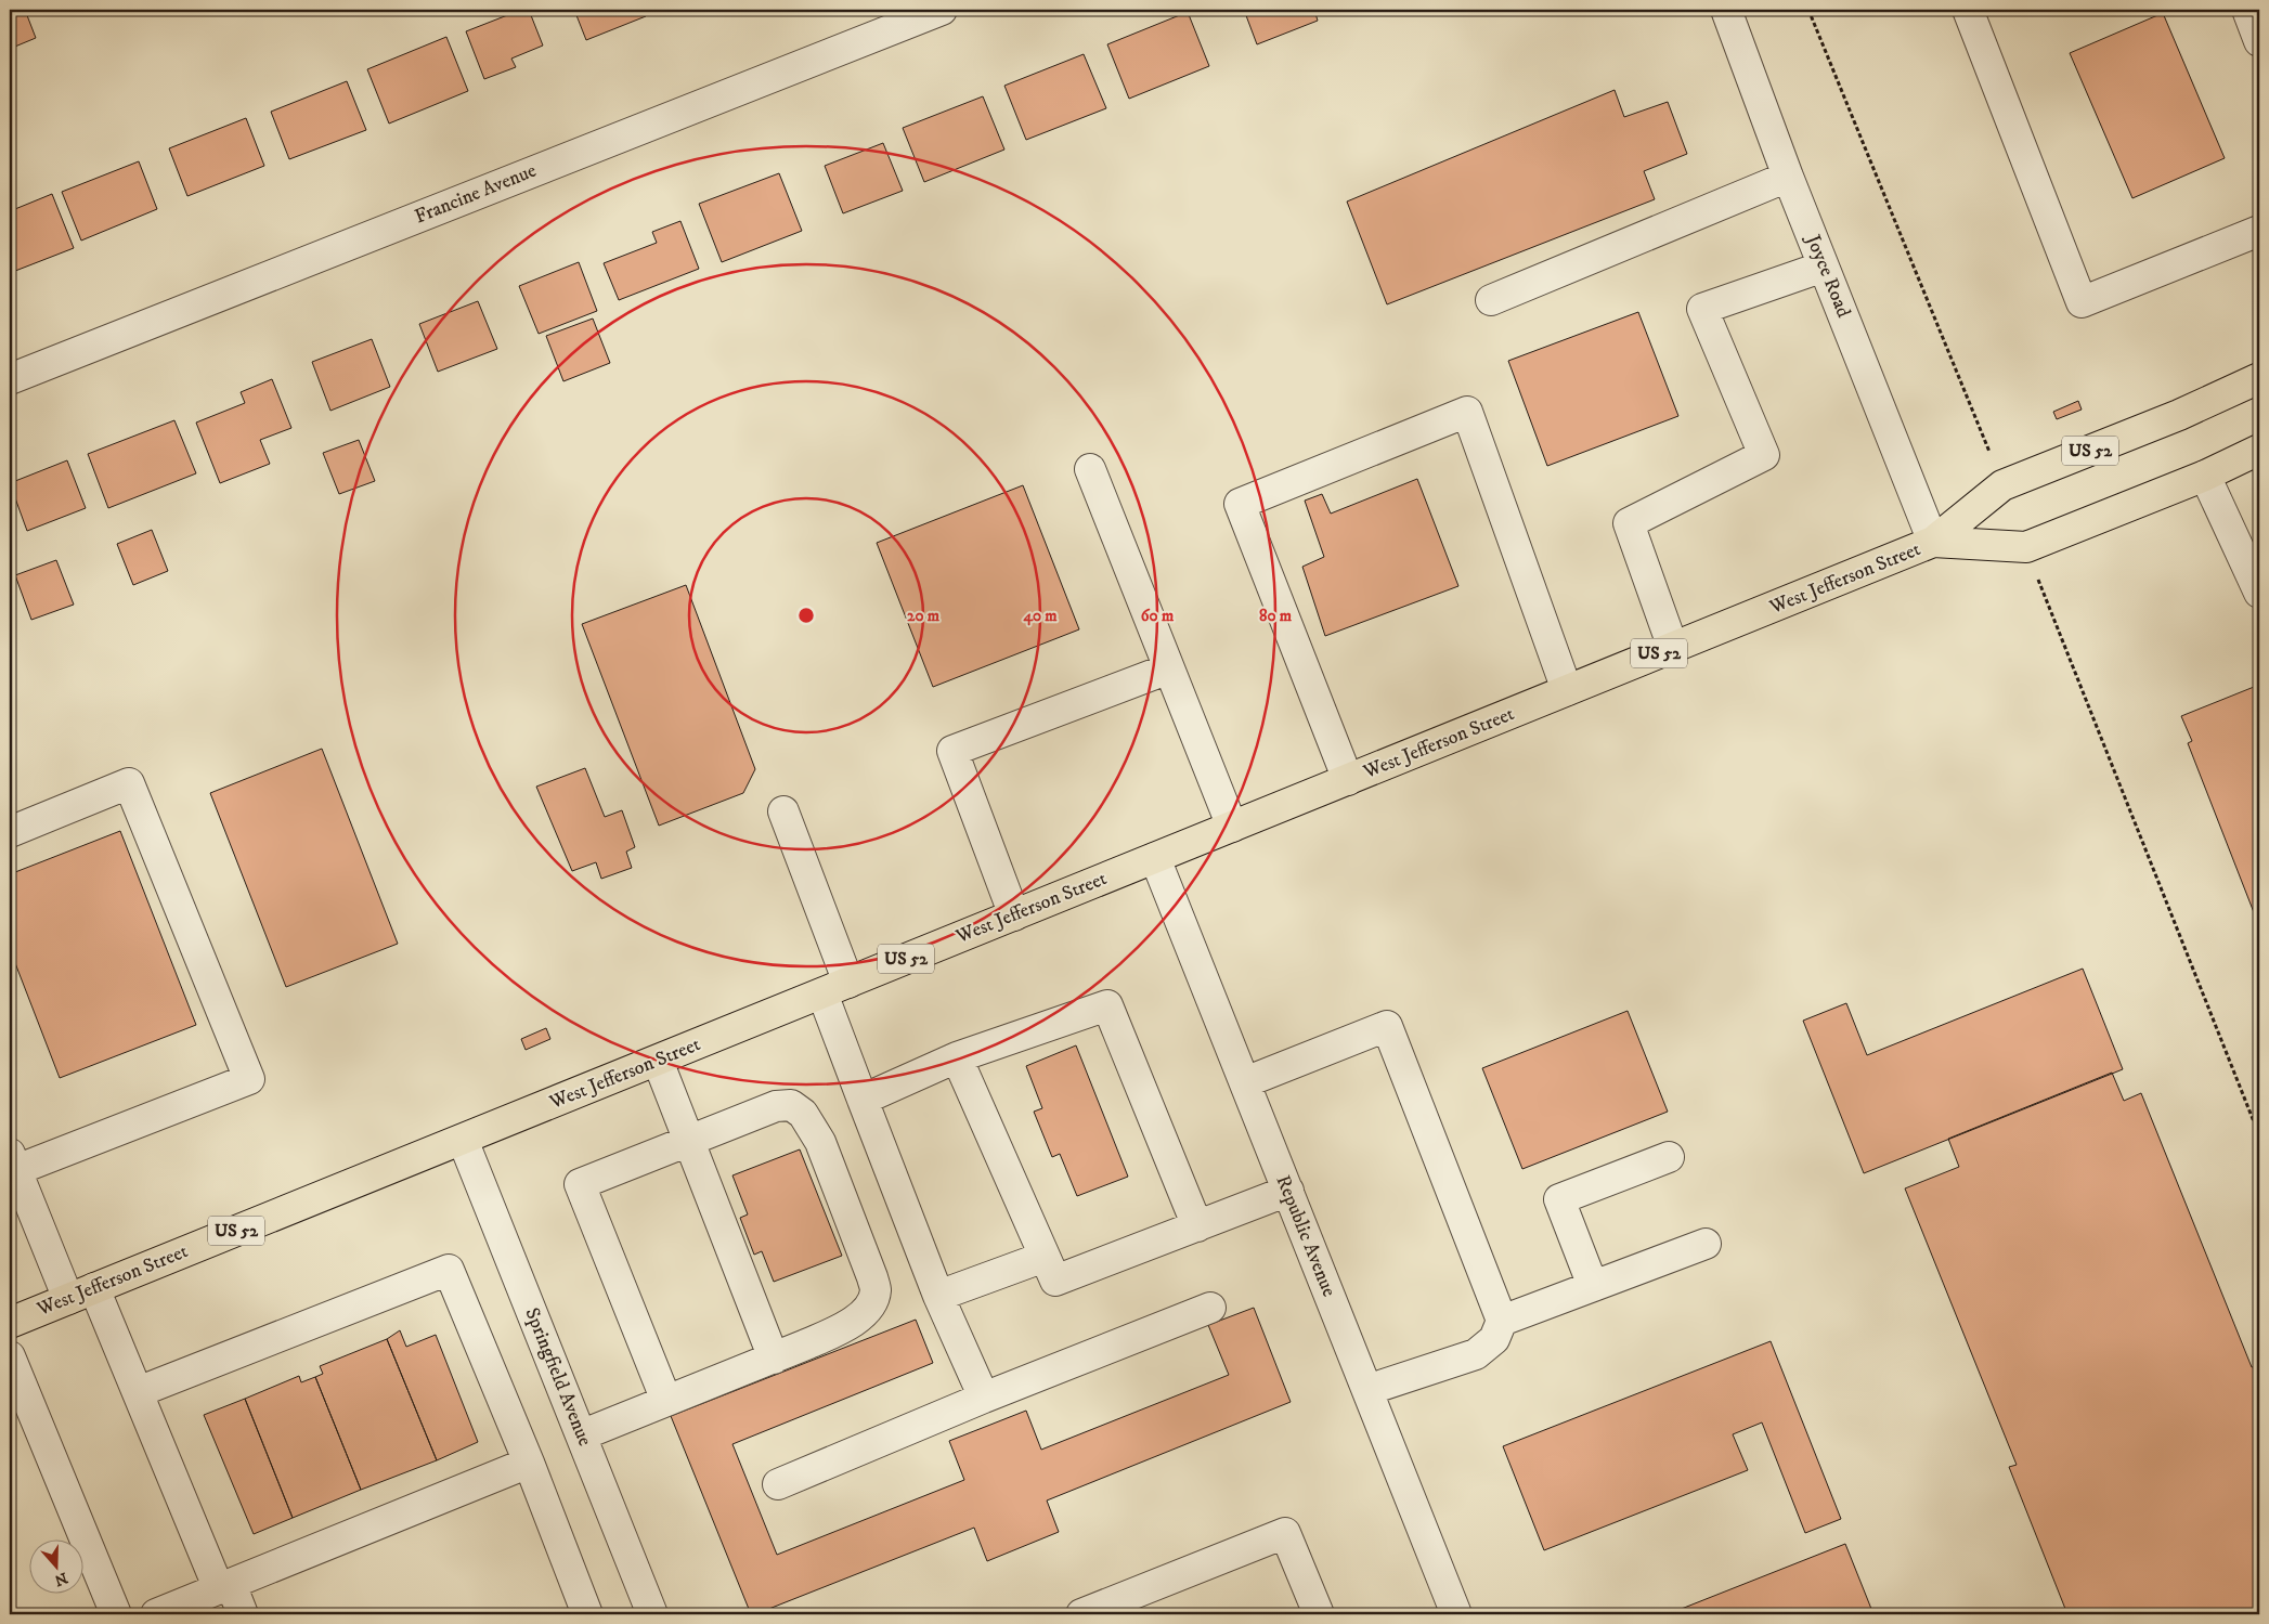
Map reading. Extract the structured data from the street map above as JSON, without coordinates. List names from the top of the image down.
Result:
{
  "streets": {
    "main road": ["US 52", "West Jefferson Street"],
    "street": [
      "Francine Avenue",
      "Joyce Road",
      "Republic Avenue",
      "Springfield Avenue"
    ]
  },
  "crossings": [
    ["Joyce Road", "West Jefferson Street"],
    ["West Jefferson Street", "Republic Avenue"],
    ["West Jefferson Street", "Springfield Avenue"]
  ],
  "north": "bottom",
  "rings": [
    "20 m",
    "40 m",
    "60 m",
    "80 m"
  ]
}
